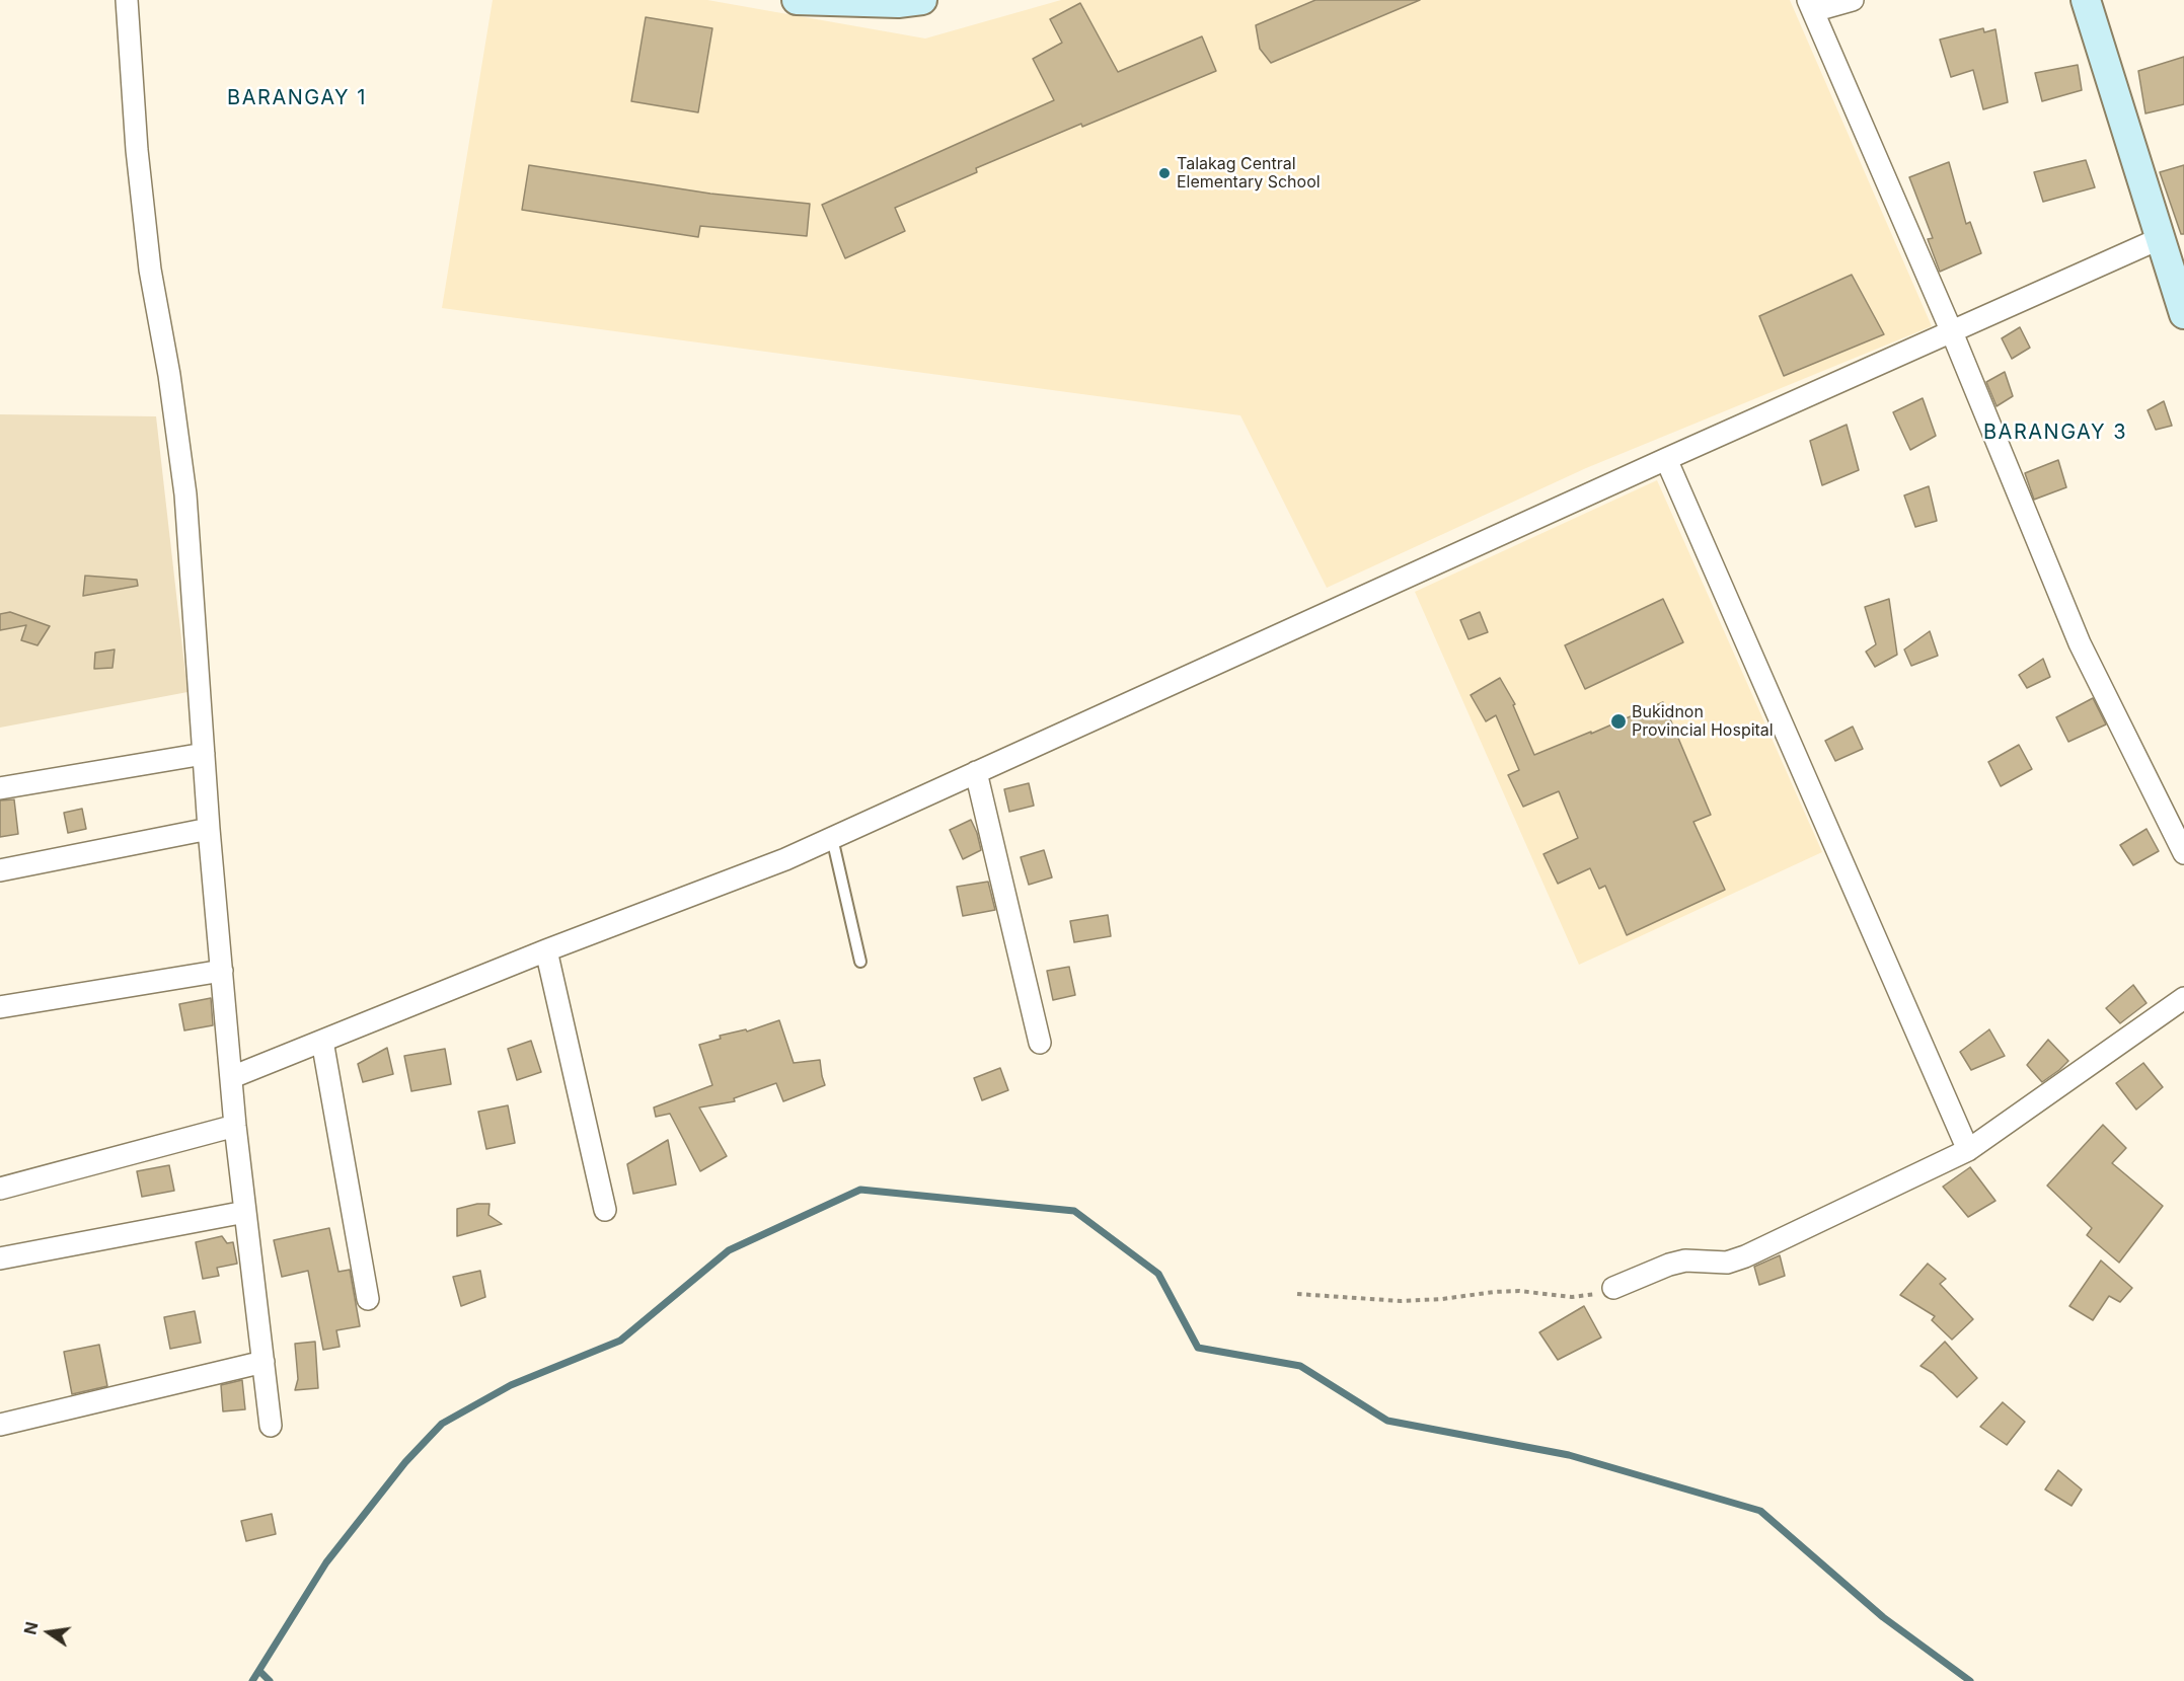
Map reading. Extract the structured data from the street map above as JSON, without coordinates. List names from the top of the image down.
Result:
{
  "districts": ["BARANGAY 1", "BARANGAY 3"],
  "places": ["Talakag Central Elementary School", "Bukidnon Provincial Hospital"],
  "north": "left"
}
